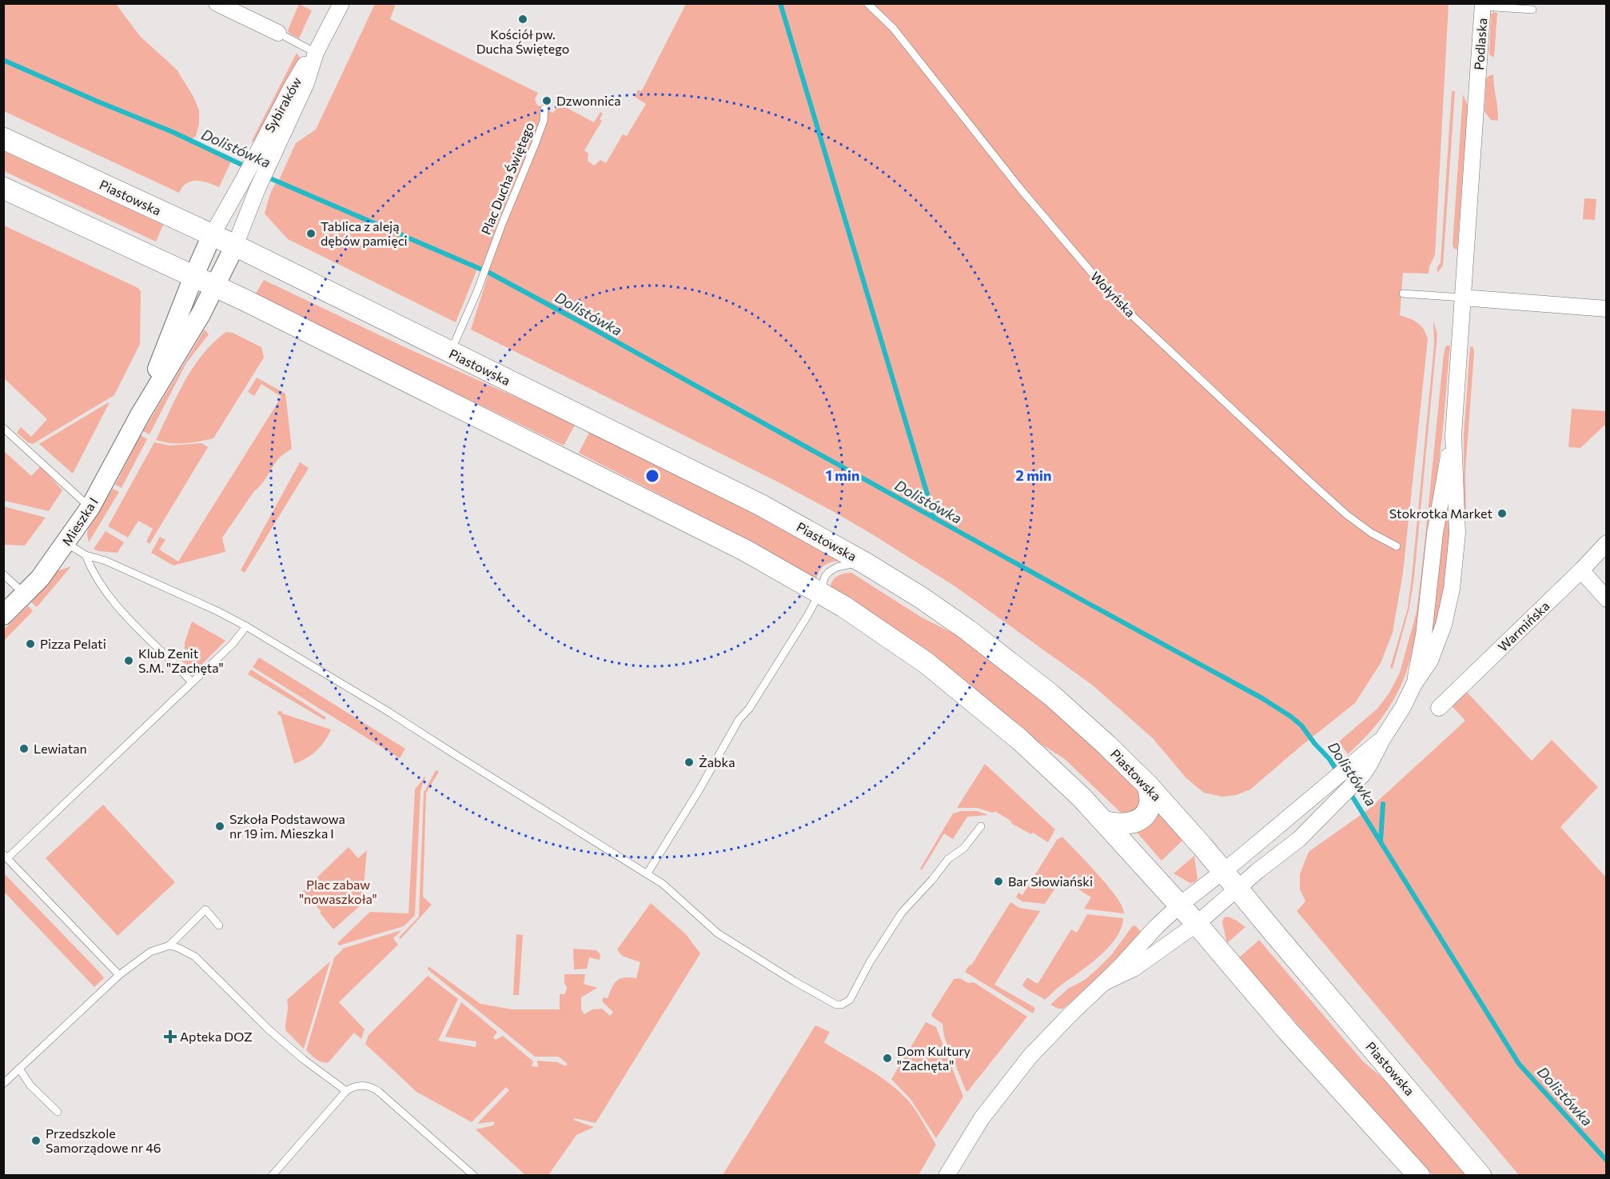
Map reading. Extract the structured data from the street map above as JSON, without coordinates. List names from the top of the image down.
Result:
{
  "streets": {
    "main road": ["Piastowska"],
    "street": [
      "Podlaska",
      "Sybiraków",
      "Mieszka I",
      "Warmińska"
    ],
    "lane": ["Plac Ducha Świętego", "Wołyńska"]
  },
  "crossings": [
    ["Sybiraków", "Piastowska"],
    ["Sybiraków", "Mieszka I"],
    ["Plac Ducha Świętego", "Piastowska"],
    ["Piastowska", "Mieszka I"]
  ],
  "water": ["Dolistówka"],
  "parks": ["Plac zabaw \"nowaszkoła\""],
  "places": {
    "other": [
      "Kościół pw. Ducha Świętego",
      "Dzwonnica",
      "Tablica z aleją dębów pamięci",
      "Stokrotka Market",
      "Pizza Pelati",
      "Klub Zenit S.M. \"Zachęta\"",
      "Lewiatan",
      "Żabka",
      "Szkoła Podstawowa nr 19 im. Mieszka I",
      "Bar Słowiański",
      "Dom Kultury \"Zachęta\"",
      "Przedszkole Samorządowe nr 46"
    ],
    "health": ["Apteka DOZ"]
  },
  "rings": ["1 min", "2 min"]
}
